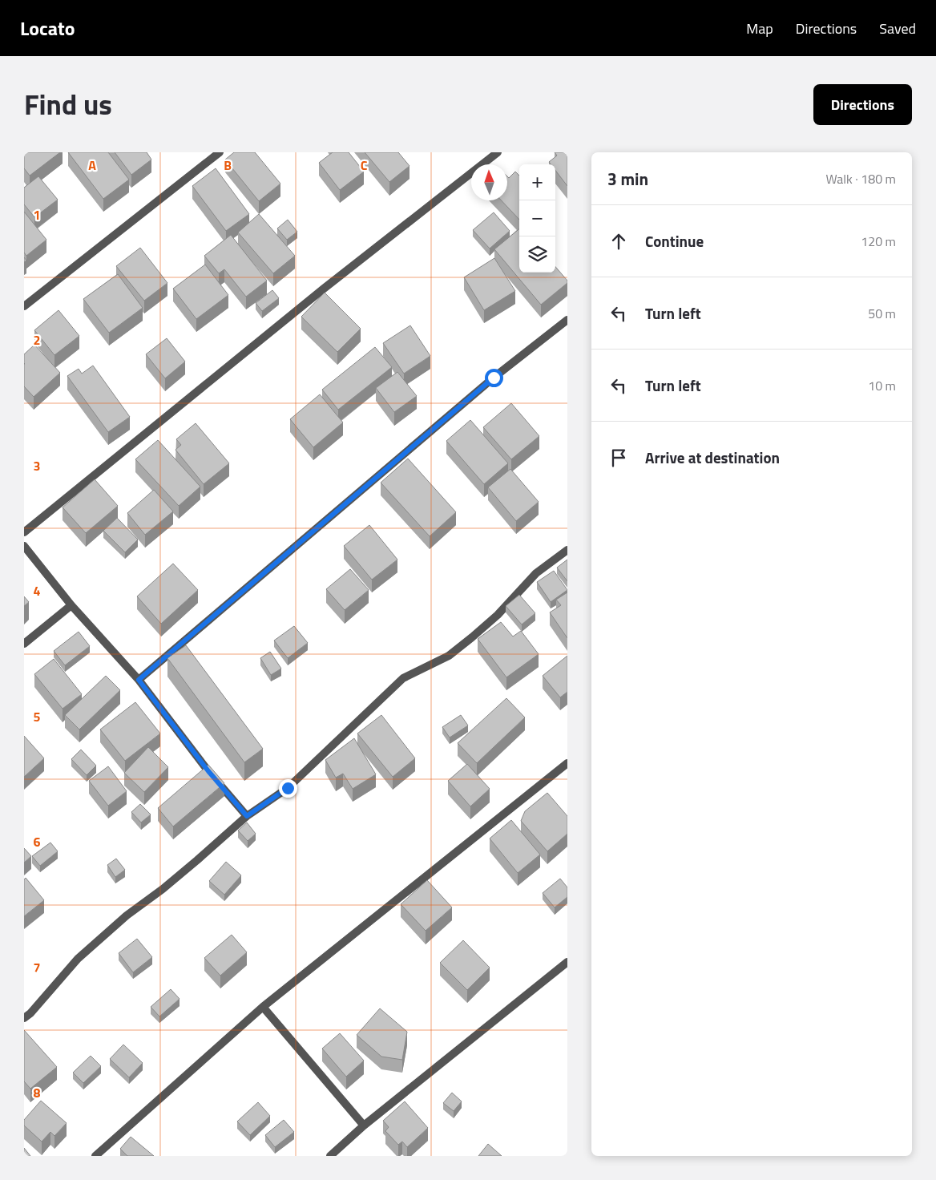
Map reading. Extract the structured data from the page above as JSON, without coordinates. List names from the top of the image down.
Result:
{
  "north": "top",
  "page": {
    "header": "Locato",
    "nav": ["Map", "Directions", "Saved"],
    "title": "Find us",
    "buttons": "Directions",
    "heading": ["3 min", "Walk · 180 m"],
    "map_buttons": ["+", "−"],
    "list": [
      ["Continue", "120 m"],
      ["Turn left", "50 m"],
      ["Turn left", "10 m"],
      "Arrive at destination"
    ]
  },
  "grid": {
    "columns": ["A", "B", "C"],
    "rows": [
      "1",
      "2",
      "3",
      "4",
      "5",
      "6",
      "7",
      "8"
    ]
  }
}
